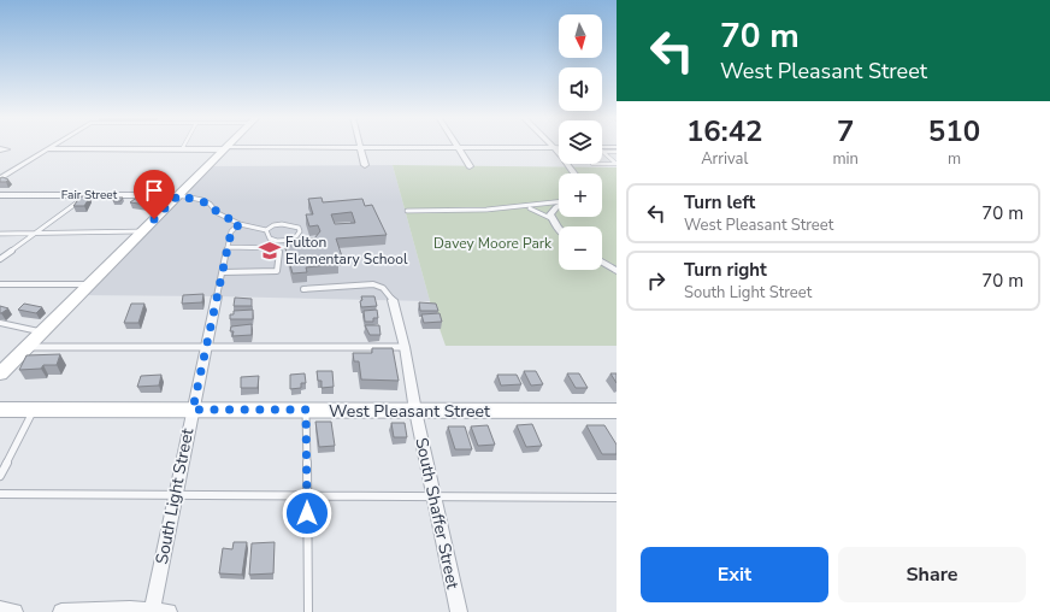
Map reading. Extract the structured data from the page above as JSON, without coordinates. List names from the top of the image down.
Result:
{
  "streets": {
    "main road": ["West Pleasant Street"],
    "street": ["Fair Street", "South Light Street", "South Shaffer Street"]
  },
  "crossings": [
    ["West Pleasant Street", "South Light Street"],
    ["West Pleasant Street", "South Shaffer Street"]
  ],
  "parks": ["Davey Moore Park"],
  "places": {
    "school or university": ["Fulton Elementary School"]
  },
  "north": "bottom",
  "page": {
    "turn": ["70 m", "West Pleasant Street"],
    "map_buttons": ["+", "−"],
    "eta": [
      "16:42",
      "Arrival",
      "7",
      "min",
      "510",
      "m"
    ],
    "list": [
      {
        "name": "Turn left",
        "note": "West Pleasant Street",
        "value": "70 m"
      },
      {
        "name": "Turn right",
        "note": "South Light Street",
        "value": "70 m"
      }
    ],
    "buttons": ["Exit", "Share"]
  }
}
